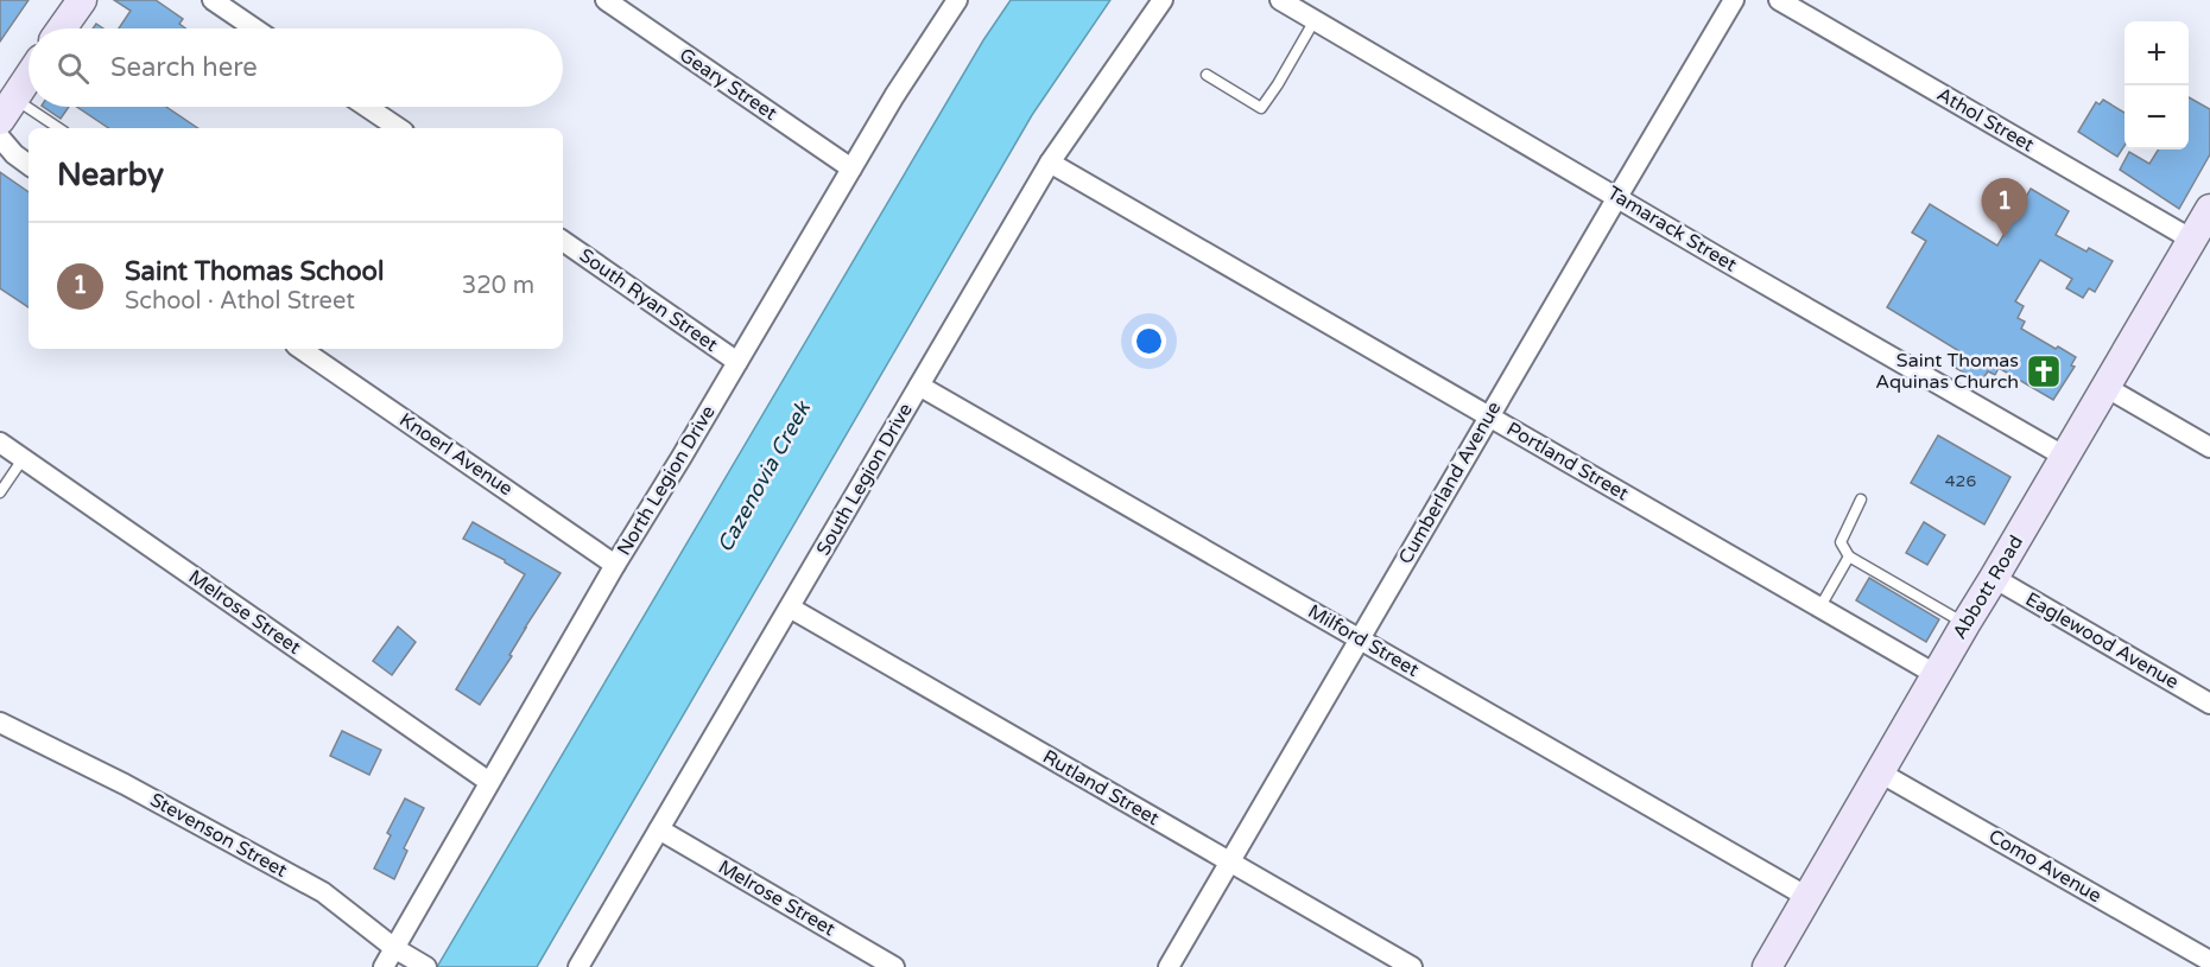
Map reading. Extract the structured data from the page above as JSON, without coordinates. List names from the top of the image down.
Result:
{
  "streets": {
    "street": [
      "Geary Street",
      "Athol Street",
      "Tamarack Street",
      "South Ryan Street",
      "Knoerl Avenue",
      "Portland Street",
      "South Legion Drive",
      "North Legion Drive",
      "Cumberland Avenue",
      "Abbott Road",
      "Melrose Street",
      "Milford Street",
      "Eaglewood Avenue",
      "Rutland Street",
      "Stevenson Street",
      "Como Avenue"
    ]
  },
  "crossings": [
    ["Geary Street", "North Legion Drive"],
    ["Athol Street", "Abbott Road"],
    ["Tamarack Street", "Cumberland Avenue"],
    ["Tamarack Street", "Abbott Road"],
    ["South Ryan Street", "North Legion Drive"],
    ["Knoerl Avenue", "North Legion Drive"],
    ["Portland Street", "South Legion Drive"],
    ["Portland Street", "Cumberland Avenue"],
    ["Portland Street", "Abbott Road"],
    ["South Legion Drive", "Melrose Street"],
    ["South Legion Drive", "Milford Street"],
    ["South Legion Drive", "Rutland Street"],
    ["North Legion Drive", "Melrose Street"],
    ["North Legion Drive", "Stevenson Street"],
    ["Cumberland Avenue", "Milford Street"],
    ["Cumberland Avenue", "Rutland Street"],
    ["Abbott Road", "Milford Street"],
    ["Abbott Road", "Eaglewood Avenue"],
    ["Abbott Road", "Como Avenue"]
  ],
  "water": ["Cazenovia Creek"],
  "places": {
    "church": ["Saint Thomas Aquinas Church"]
  },
  "house_numbers": ["426"],
  "page": {
    "map_buttons": ["+", "−"],
    "search": "Search here",
    "heading": "Nearby",
    "pins": "1",
    "list": [
      {
        "mark": "1",
        "name": "Saint Thomas School",
        "note": "School · Athol Street",
        "value": "320 m"
      }
    ]
  }
}
